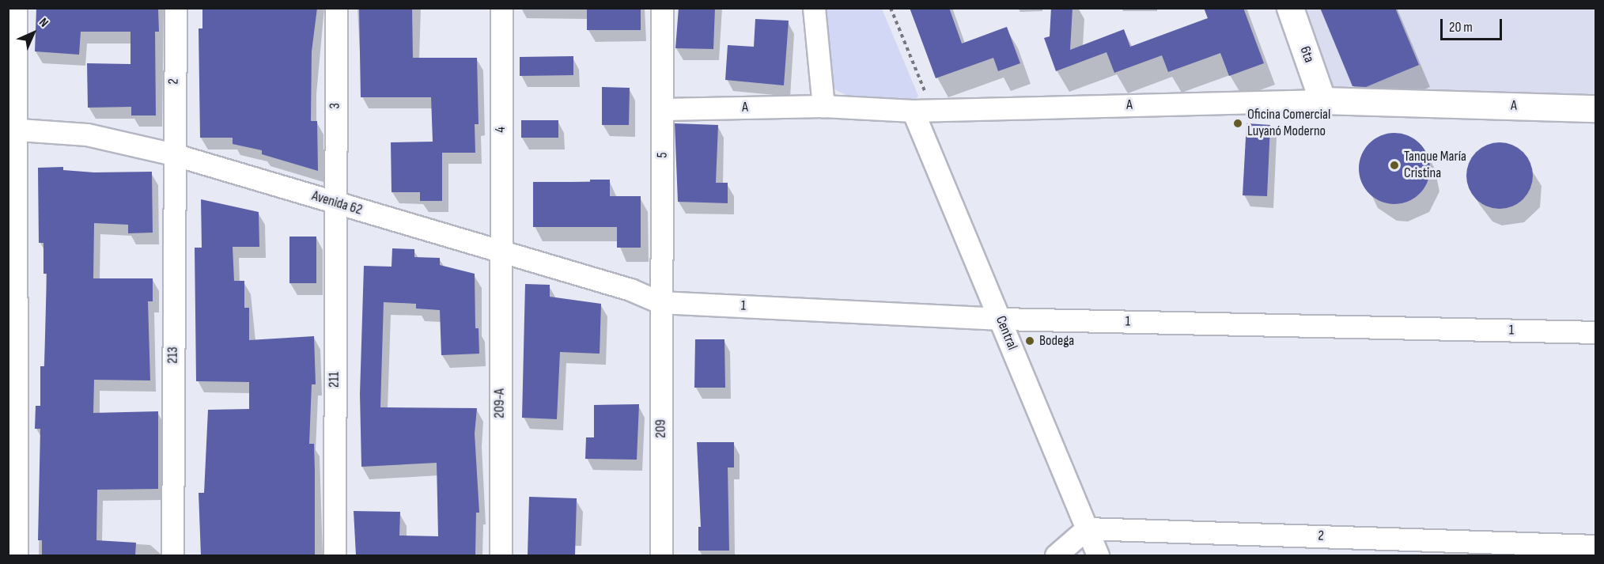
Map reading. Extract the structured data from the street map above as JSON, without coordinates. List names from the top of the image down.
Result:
{
  "streets": {
    "street": [
      "6ta",
      "2",
      "A",
      "3",
      "4",
      "5",
      "Avenida 62",
      "1",
      "Central",
      "213",
      "211",
      "209-A",
      "209"
    ]
  },
  "crossings": [
    ["6ta", "A"],
    ["2", "Avenida 62"],
    ["2", "Central"],
    ["2", "213"],
    ["A", "5"],
    ["A", "Central"],
    ["3", "Avenida 62"],
    ["3", "211"],
    ["4", "Avenida 62"],
    ["4", "209-A"],
    ["5", "Avenida 62"],
    ["5", "1"],
    ["5", "209"],
    ["Avenida 62", "1"],
    ["Avenida 62", "213"],
    ["Avenida 62", "211"],
    ["Avenida 62", "209-A"],
    ["Avenida 62", "209"],
    ["1", "Central"],
    ["1", "209"]
  ],
  "places": ["Oficina Comercial Luyanó Moderno", "Tanque María Cristina", "Bodega"],
  "scale_bar": "20 m",
  "north": "top right"
}
